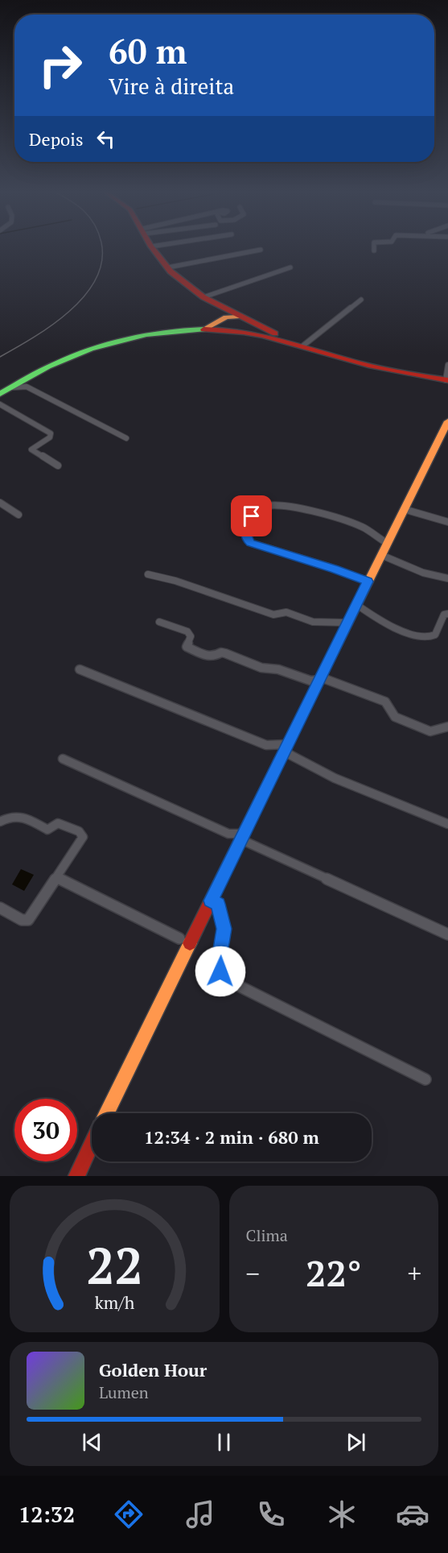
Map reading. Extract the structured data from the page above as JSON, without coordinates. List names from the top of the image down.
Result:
{
  "page": {
    "turn": ["60 m", "Vire à direita"],
    "then": "Depois",
    "limit": "30",
    "trip": "12:34 · 2 min · 680 m",
    "tile": "Clima",
    "heat": ["−", "22°", "+"],
    "song": ["Golden Hour", "Lumen"],
    "tabs": "12:32",
    "gauge": ["22", "km/h"]
  }
}
